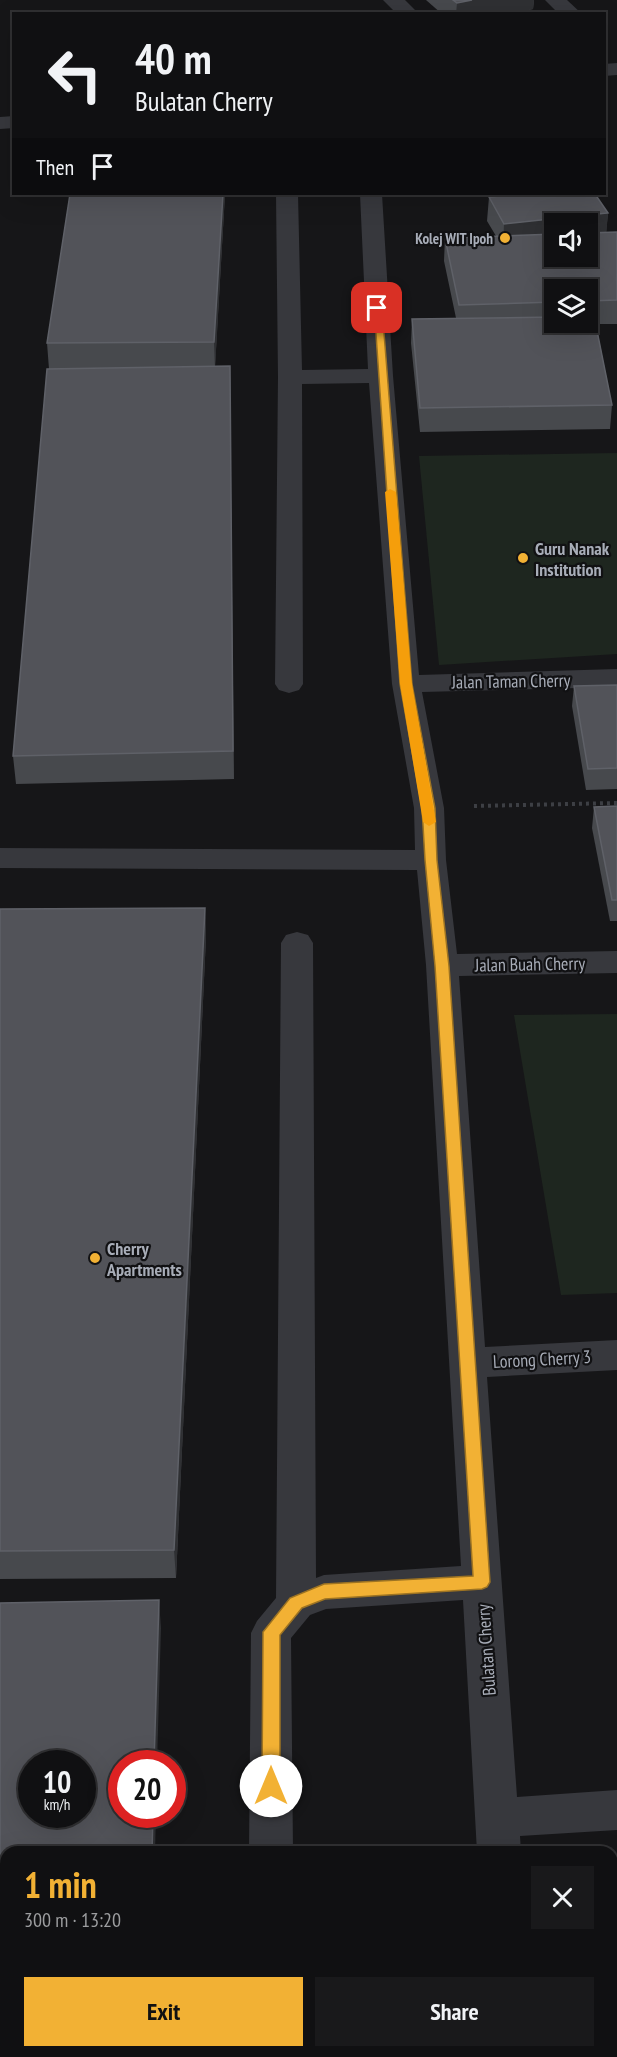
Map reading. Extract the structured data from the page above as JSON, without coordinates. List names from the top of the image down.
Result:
{
  "streets": {
    "street": [
      "Jalan Taman Cherry",
      "Jalan Buah Cherry",
      "Lorong Cherry 3",
      "Bulatan Cherry"
    ]
  },
  "crossings": [
    ["Jalan Taman Cherry", "Bulatan Cherry"],
    ["Jalan Buah Cherry", "Bulatan Cherry"],
    ["Lorong Cherry 3", "Bulatan Cherry"]
  ],
  "places": ["Kolej WIT Ipoh", "Guru Nanak Institution", "Cherry Apartments"],
  "page": {
    "turn": ["40 m", "Bulatan Cherry"],
    "then": "Then",
    "speed": "10 km/h",
    "limit": "20",
    "heading": ["1 min", "300 m · 13:20"],
    "buttons": ["Exit", "Share"]
  }
}
